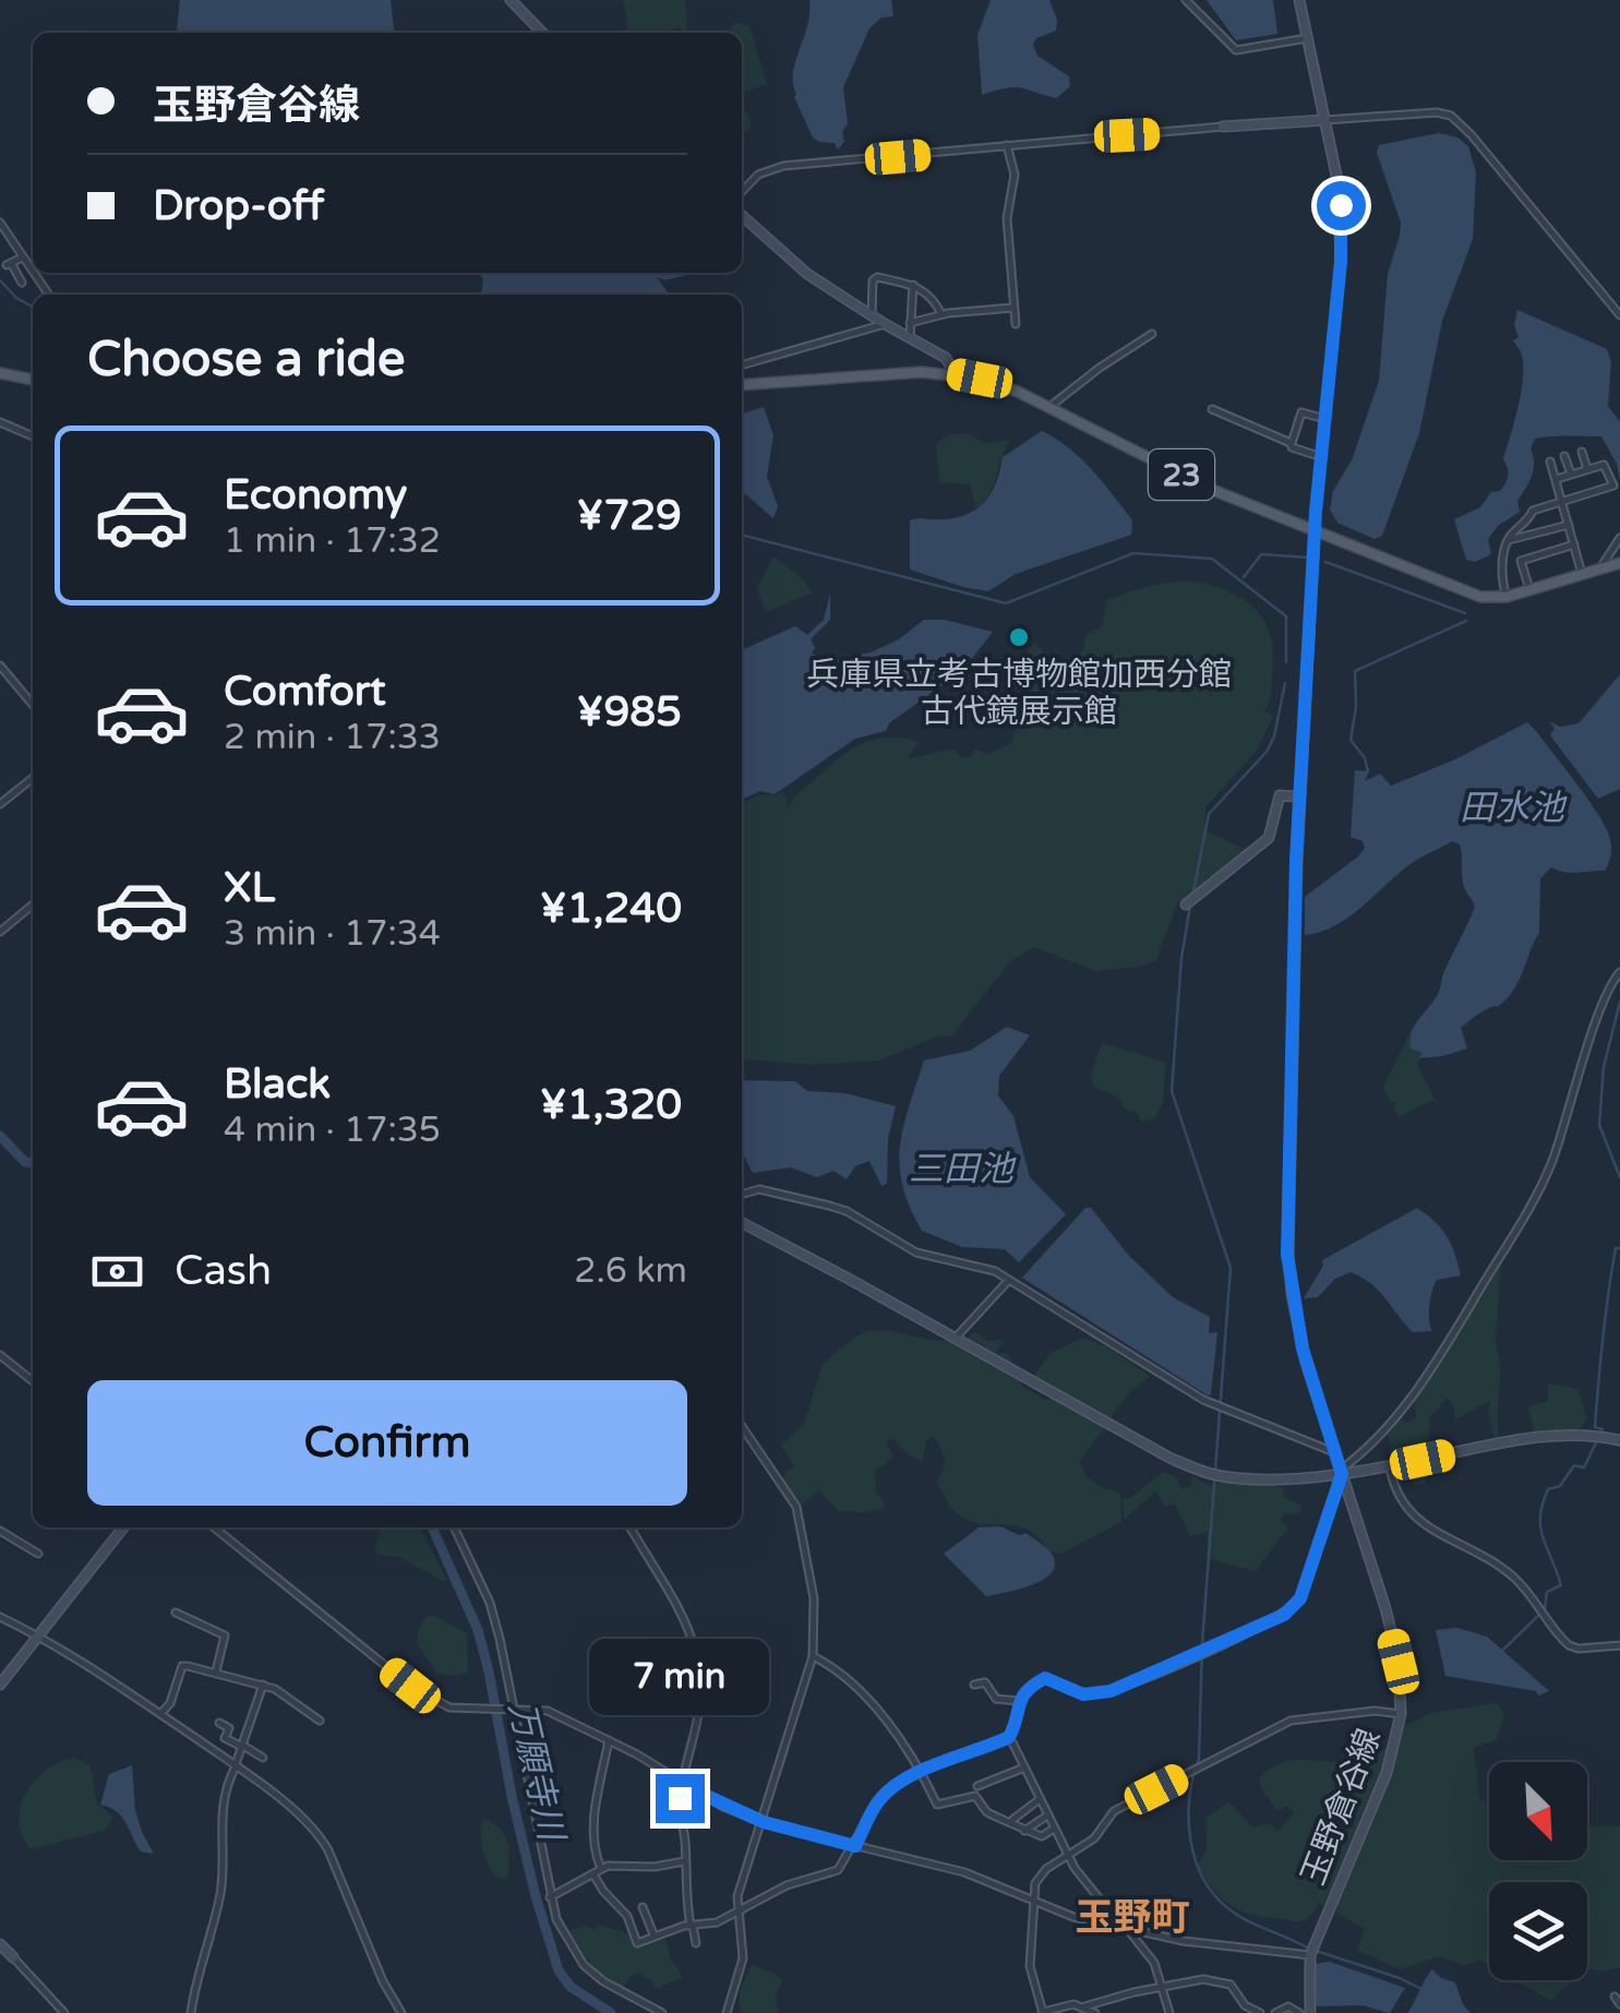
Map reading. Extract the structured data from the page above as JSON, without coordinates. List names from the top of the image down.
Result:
{
  "streets": {
    "main road": ["23", "玉野倉谷線"]
  },
  "crossings": [
    ["23", "玉野倉谷線"]
  ],
  "districts": ["玉野町"],
  "water": ["田水池", "三田池", "万願寺川"],
  "places": ["兵庫県立考古博物館加西分館 古代鏡展示館"],
  "north": "bottom right",
  "page": {
    "banner": ["玉野倉谷線", "Drop-off"],
    "heading": "Choose a ride",
    "list": [
      {
        "name": "Economy",
        "note": "1 min · 17:32",
        "value": "¥729"
      },
      {
        "name": "Comfort",
        "note": "2 min · 17:33",
        "value": "¥985"
      },
      {
        "name": "XL",
        "note": "3 min · 17:34",
        "value": "¥1,240"
      },
      {
        "name": "Black",
        "note": "4 min · 17:35",
        "value": "¥1,320"
      }
    ],
    "pay": ["Cash", "2.6 km"],
    "buttons": "Confirm",
    "bubble": "7 min"
  }
}
